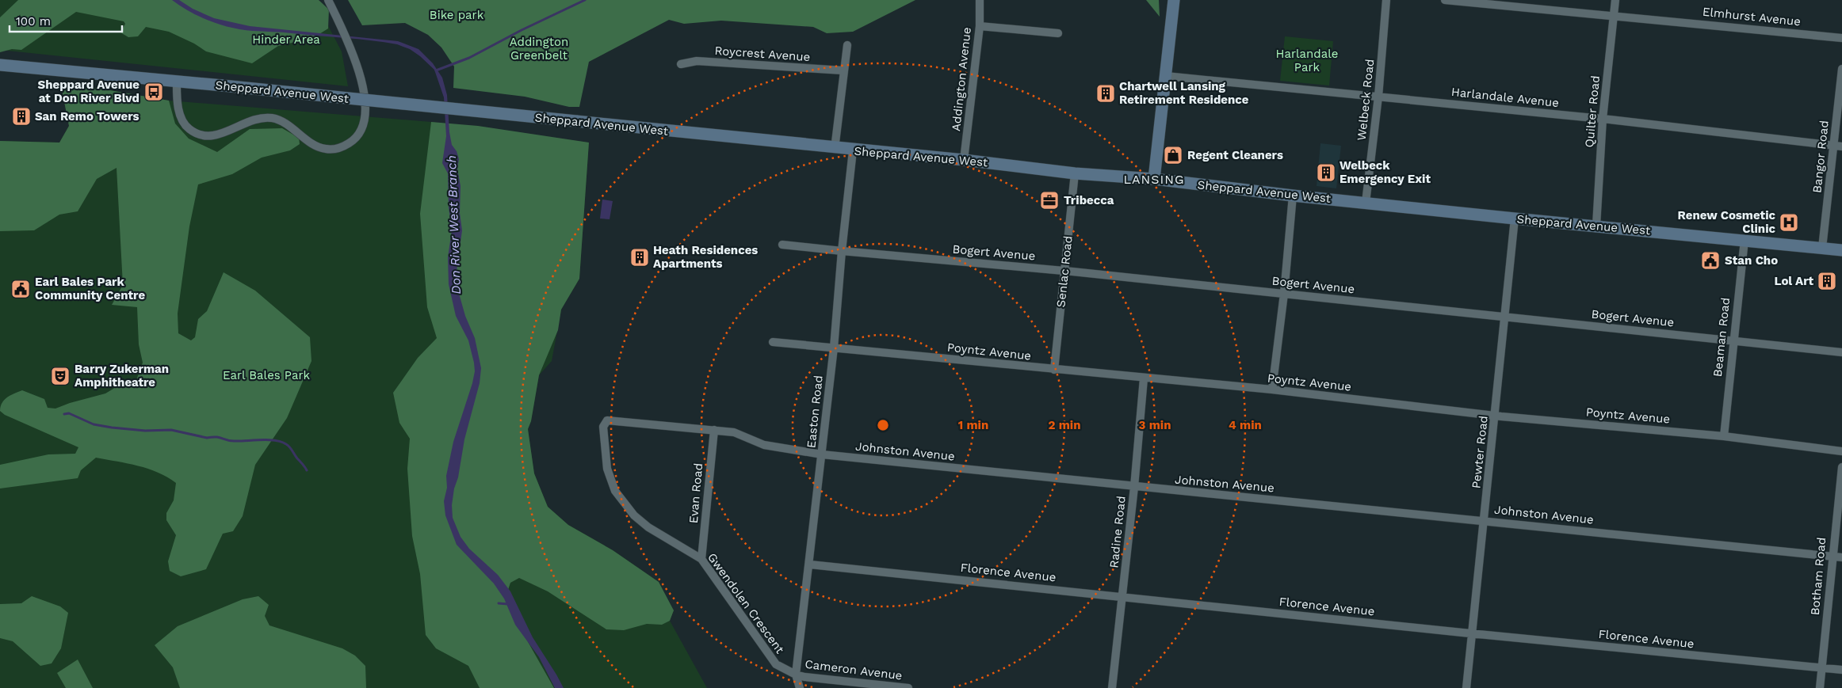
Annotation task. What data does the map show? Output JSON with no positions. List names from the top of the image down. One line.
{"streets":{"main road":["Sheppard Avenue West"],"street":["Elmhurst Avenue","Roycrest Avenue","Addington Avenue","Harlandale Avenue","Welbeck Road","Quilter Road","Bangor Road","Bogert Avenue","Senlac Road","Beaman Road","Poyntz Avenue","Easton Road","Johnston Avenue","Pewter Road","Evan Road","Radine Road","Florence Avenue","Botham Road","Gwendolen Crescent","Cameron Avenue"]},"crossings":[["Elmhurst Avenue","Quilter Road"],["Addington Avenue","Sheppard Avenue West"],["Sheppard Avenue West","Welbeck Road"],["Sheppard Avenue West","Quilter Road"],["Sheppard Avenue West","Bangor Road"],["Sheppard Avenue West","Senlac Road"],["Sheppard Avenue West","Beaman Road"],["Sheppard Avenue West","Easton Road"],["Sheppard Avenue West","Pewter Road"],["Harlandale Avenue","Welbeck Road"],["Harlandale Avenue","Quilter Road"],["Harlandale Avenue","Bangor Road"],["Bogert Avenue","Senlac Road"],["Bogert Avenue","Beaman Road"],["Bogert Avenue","Easton Road"],["Bogert Avenue","Pewter Road"],["Senlac Road","Poyntz Avenue"],["Beaman Road","Poyntz Avenue"],["Poyntz Avenue","Easton Road"],["Poyntz Avenue","Pewter Road"],["Poyntz Avenue","Radine Road"],["Easton Road","Johnston Avenue"],["Easton Road","Florence Avenue"],["Easton Road","Gwendolen Crescent"],["Easton Road","Cameron Avenue"],["Johnston Avenue","Pewter Road"],["Johnston Avenue","Evan Road"],["Johnston Avenue","Radine Road"],["Johnston Avenue","Botham Road"],["Johnston Avenue","Gwendolen Crescent"],["Pewter Road","Florence Avenue"],["Evan Road","Gwendolen Crescent"],["Radine Road","Florence Avenue"],["Florence Avenue","Botham Road"],["Gwendolen Crescent","Cameron Avenue"]],"districts":["LANSING"],"water":["Don River West Branch"],"parks":["Bike park","Hinder Area","Addington Greenbelt","Harlandale Park","Earl Bales Park"],"places":{"bus stop":["Sheppard Avenue at Don River Blvd"],"building":["Chartwell Lansing Retirement Residence","San Remo Towers","Welbeck Emergency Exit","Heath Residences Apartments","Lol Art"],"shop":["Regent Cleaners"],"office":["Tribecca"],"hospital":["Renew Cosmetic Clinic"],"public building":["Stan Cho","Earl Bales Park Community Centre"],"theatre":["Barry Zukerman Amphitheatre"]},"scale_bar":"100 m","rings":["1 min","2 min","3 min","4 min"]}
